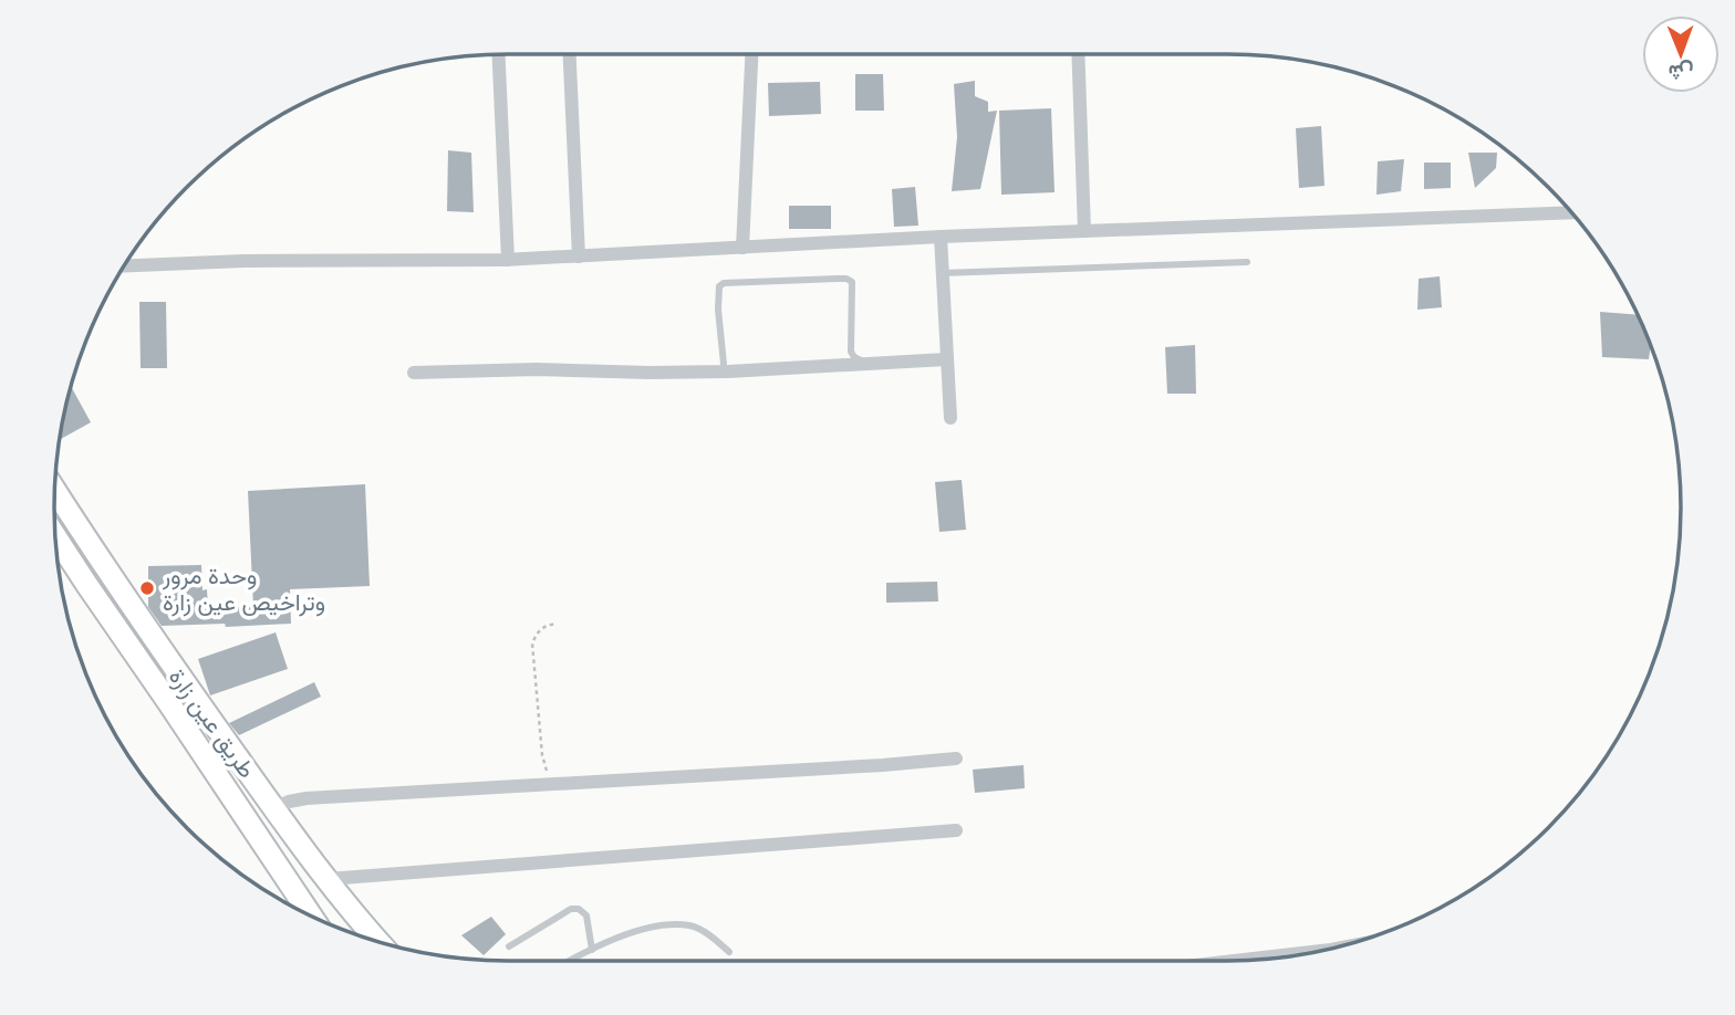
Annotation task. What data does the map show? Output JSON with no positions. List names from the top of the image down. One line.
{"streets":{"main road":["طريق عين زارة"]},"places":["وحدة مرور وتراخيص عين زارة"],"north":"bottom"}
